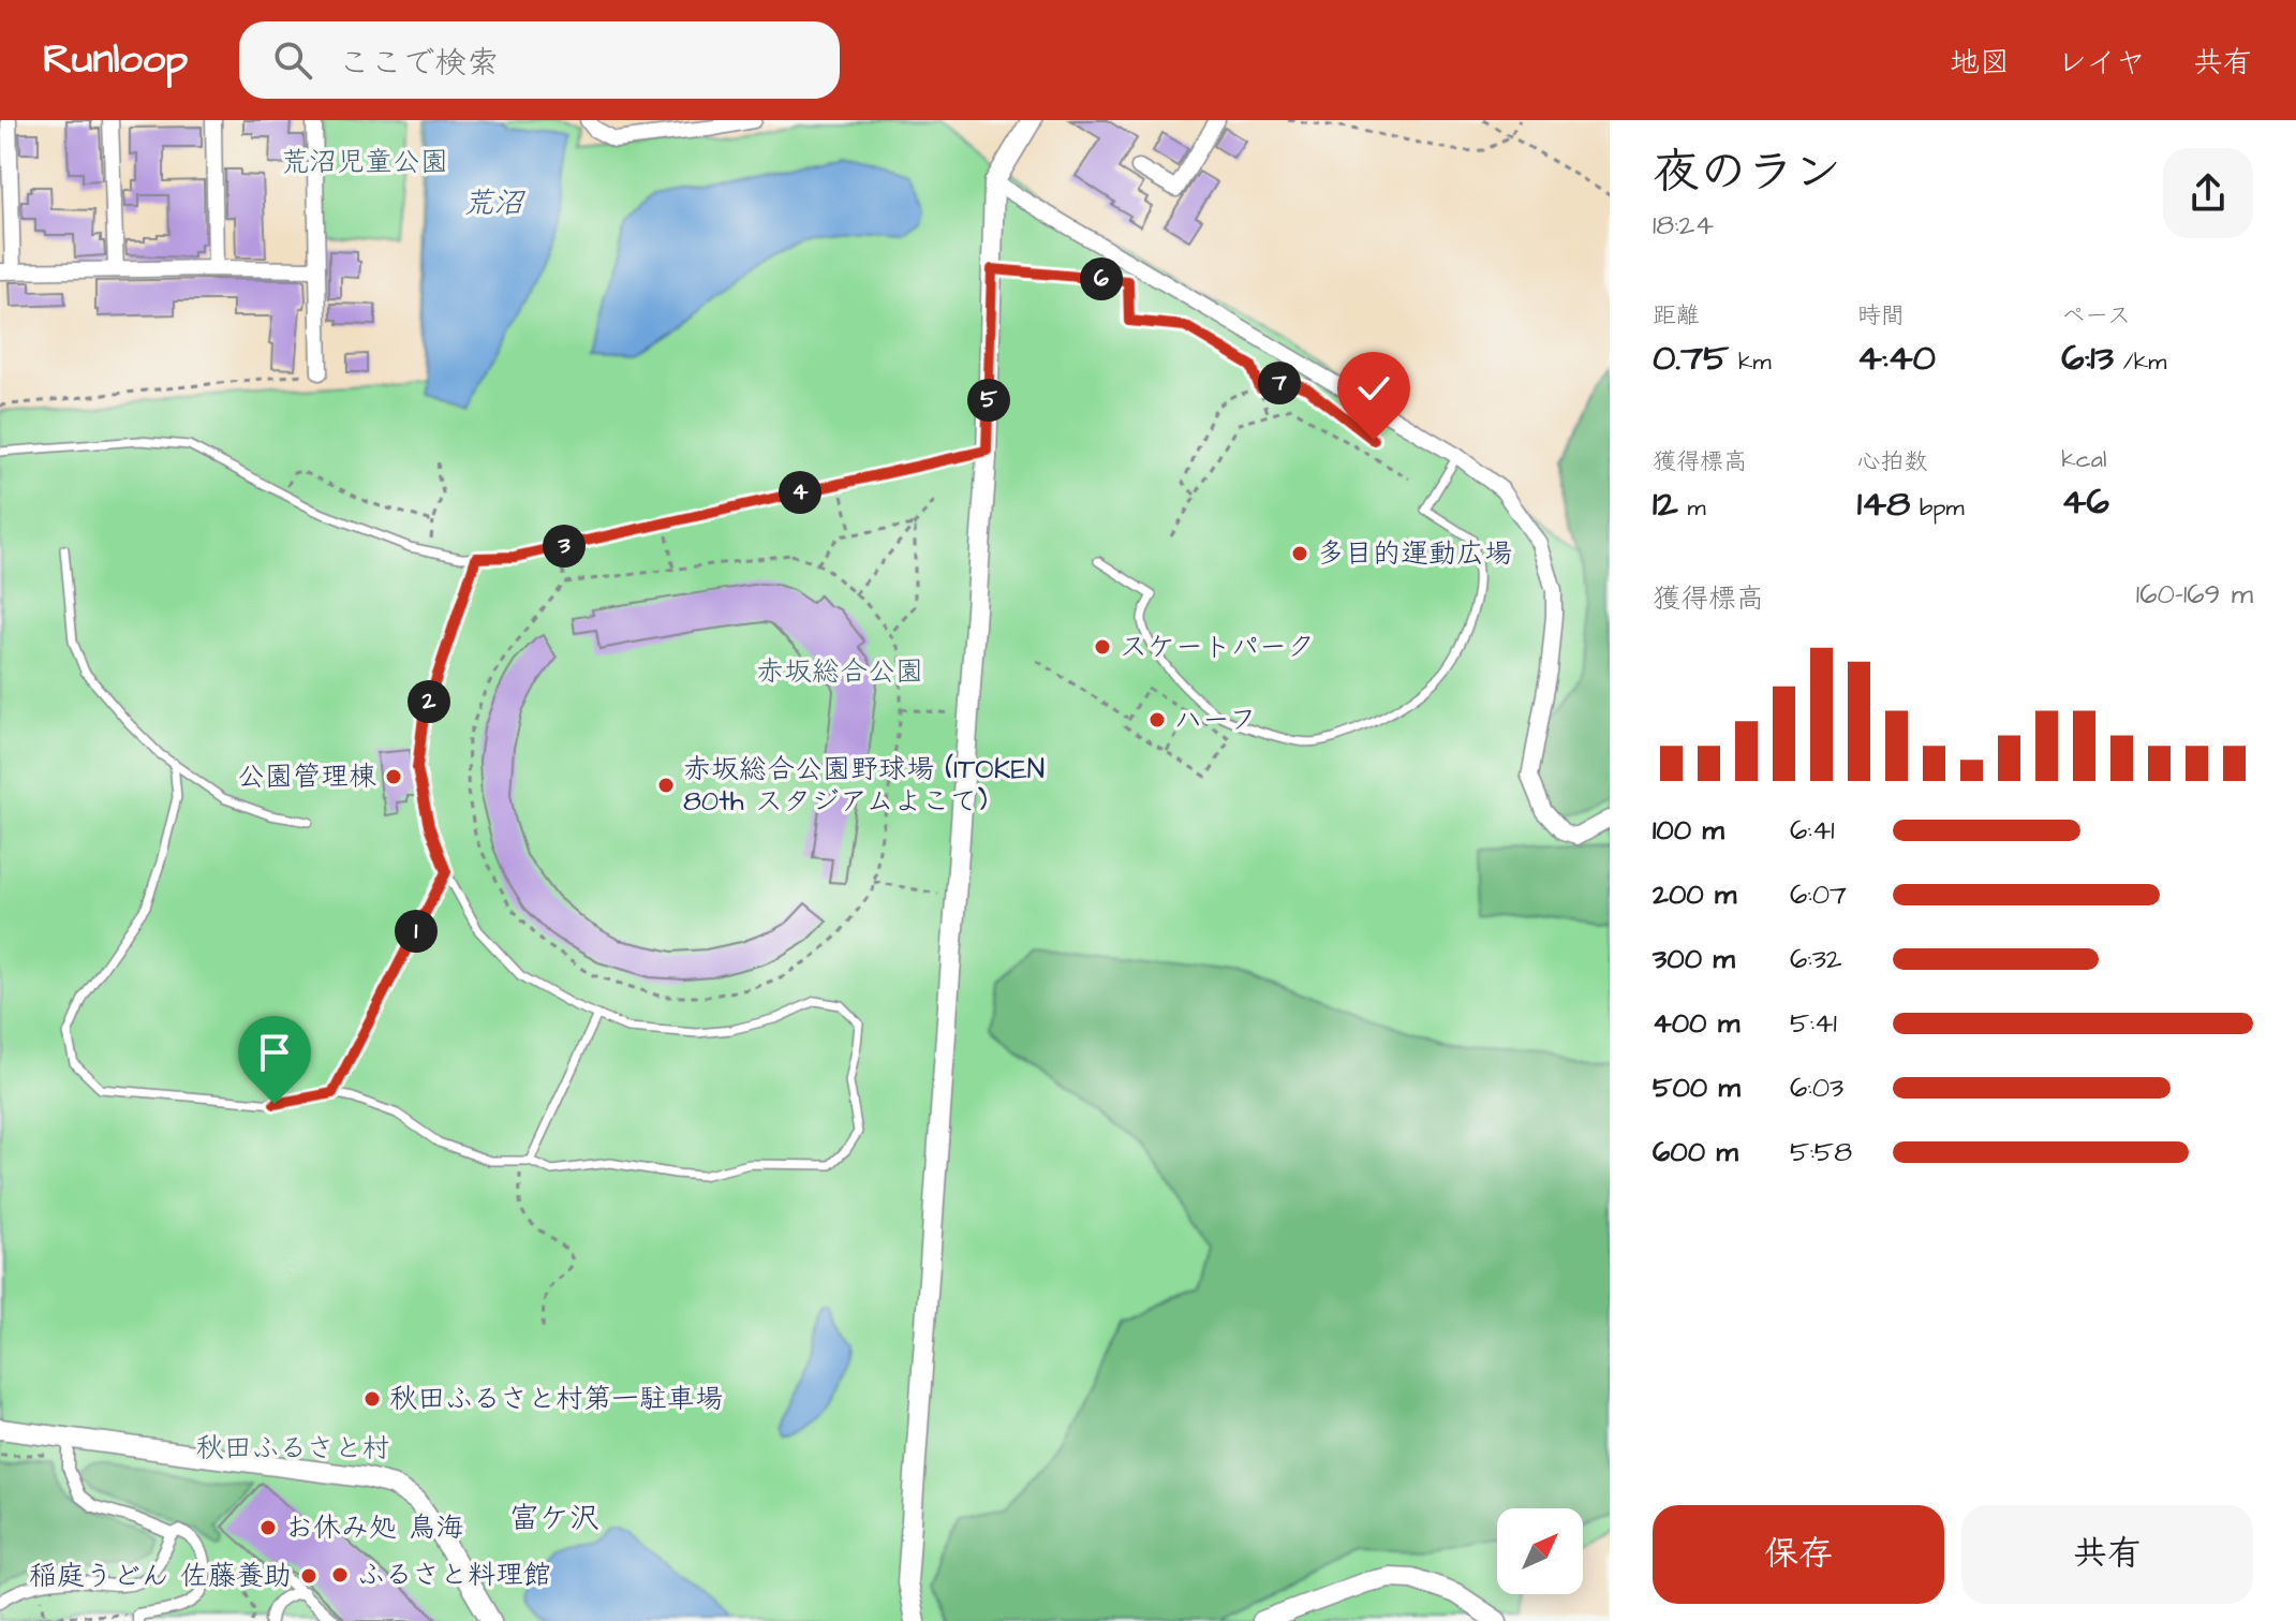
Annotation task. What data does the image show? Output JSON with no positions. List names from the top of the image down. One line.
{"districts":["富ケ沢"],"water":["荒沼"],"parks":["荒沼児童公園","赤坂総合公園","秋田ふるさと村"],"places":["多目的運動広場","スケートパーク","ハーフ","公園管理棟","赤坂総合公園野球場 (ITOKEN 80th スタジアムよこて)","秋田ふるさと村第一駐車場","お休み処 鳥海","ふるさと料理館","稲庭うどん 佐藤養助"],"north":"top right","page":{"header":"Runloop","search":"ここで検索","nav":["地図","レイヤ","共有"],"heading":["夜のラン","18:24"],"pins":["6","7","5","4","3","2","1"],"stats":[["距離","0.75 km"],["時間","4:40"],["ペース","6:13 /km"],["獲得標高","12 m"],["心拍数","148 bpm"],["kcal","46"]],"chart":["獲得標高","160–169 m"],"list":[{"name":"100 m","note":"6:41"},{"name":"200 m","note":"6:07"},{"name":"300 m","note":"6:32"},{"name":"400 m","note":"5:41"},{"name":"500 m","note":"6:03"},{"name":"600 m","note":"5:58"}],"buttons":["保存","共有"]}}
